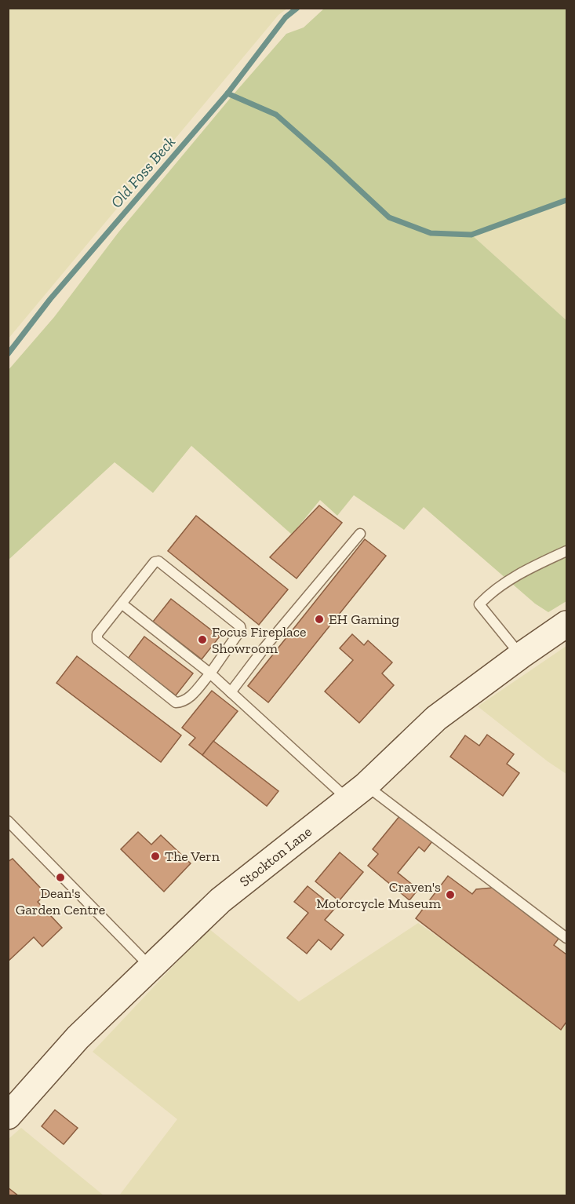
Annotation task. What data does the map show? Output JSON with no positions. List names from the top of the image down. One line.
{"streets":{"street":["Stockton Lane"]},"water":["Old Foss Beck"],"places":["EH Gaming","Focus Fireplace Showroom","The Vern","Dean's Garden Centre","Craven's Motorcycle Museum"]}
